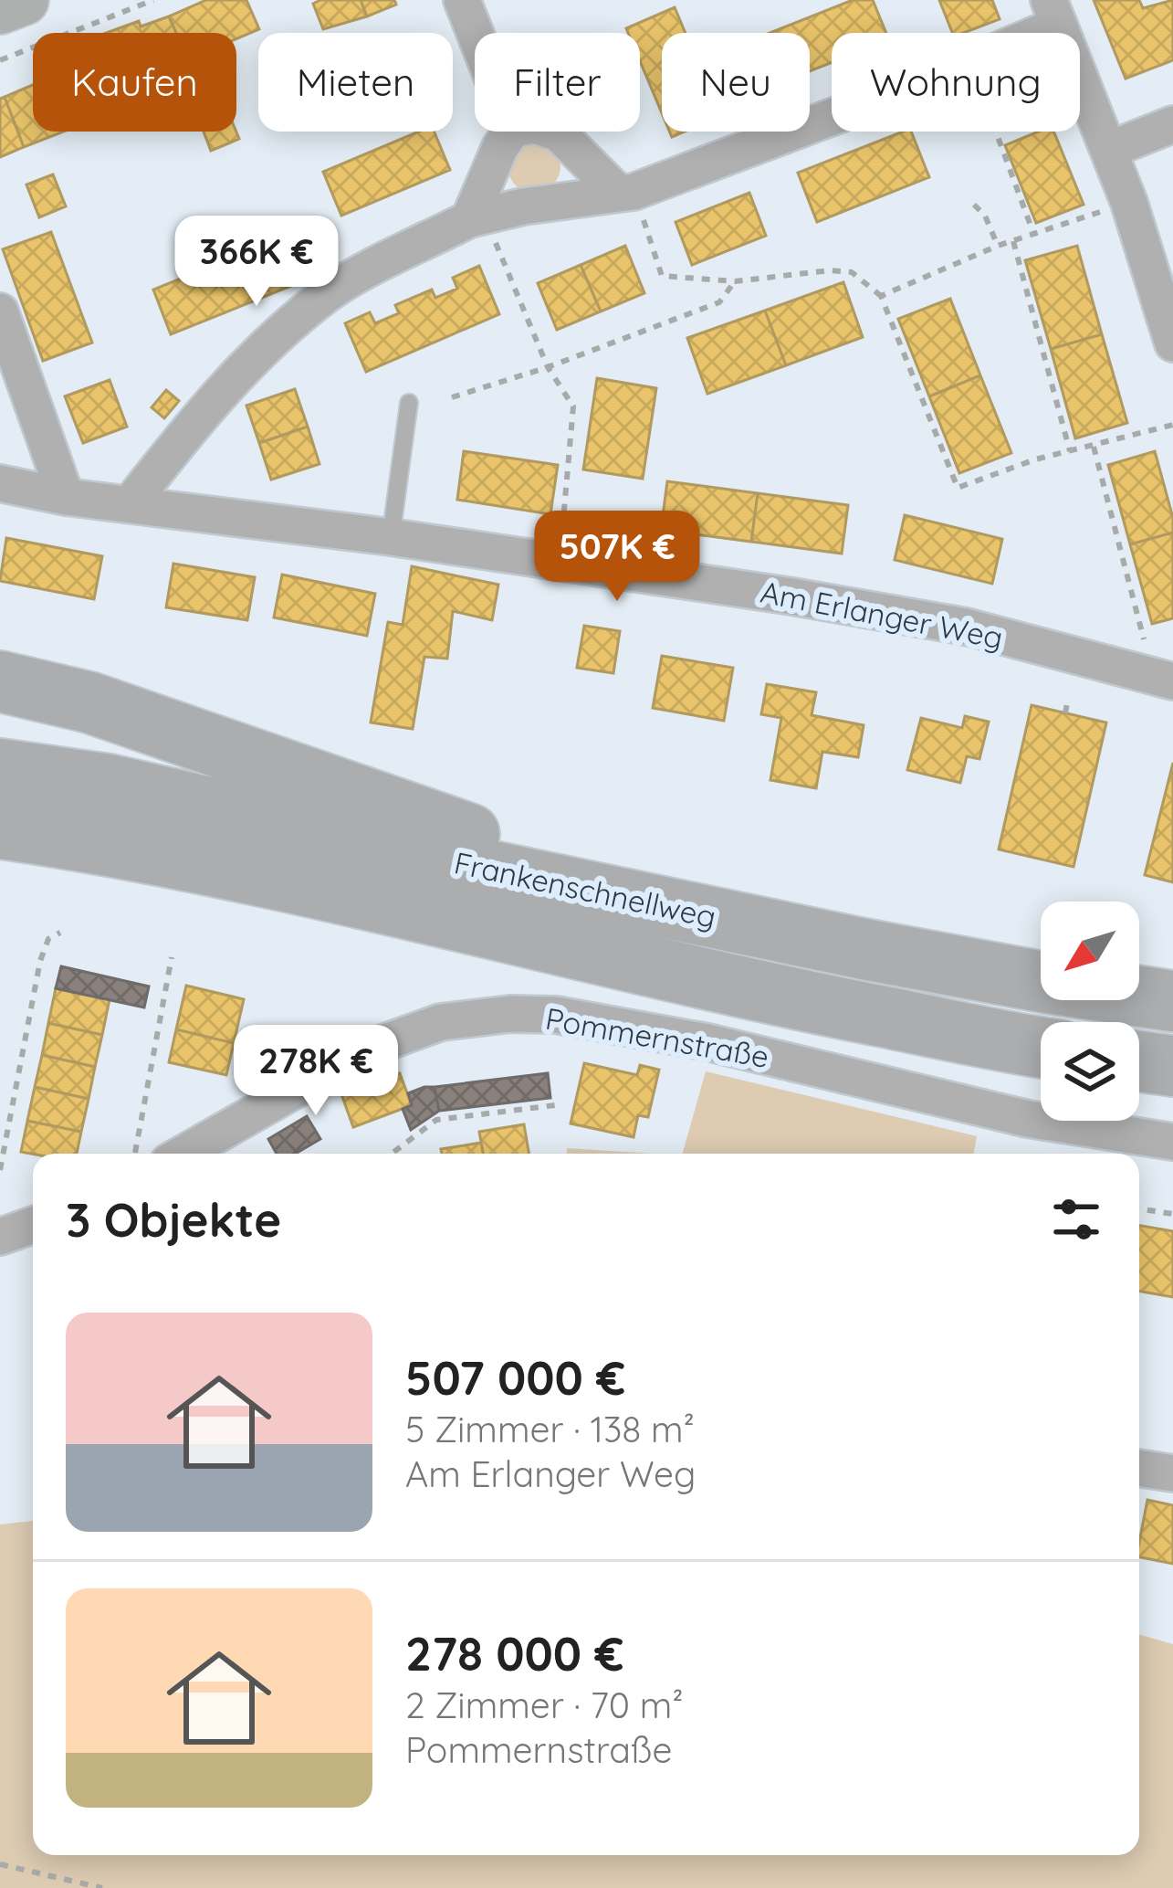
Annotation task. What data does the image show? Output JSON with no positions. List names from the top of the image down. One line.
{"streets":{"highway":["Frankenschnellweg"],"street":["Am Erlanger Weg","Pommernstraße"]},"north":"bottom left","page":{"chip":["Kaufen","Mieten","Filter","Neu","Wohnung"],"price":["366K €","507K €","278K €"],"heading":"3 Objekte","list":[{"name":"507 000 €","note":"5 Zimmer · 138 m² · Am Erlanger Weg"},{"name":"278 000 €","note":"2 Zimmer · 70 m² · Pommernstraße"}]}}
